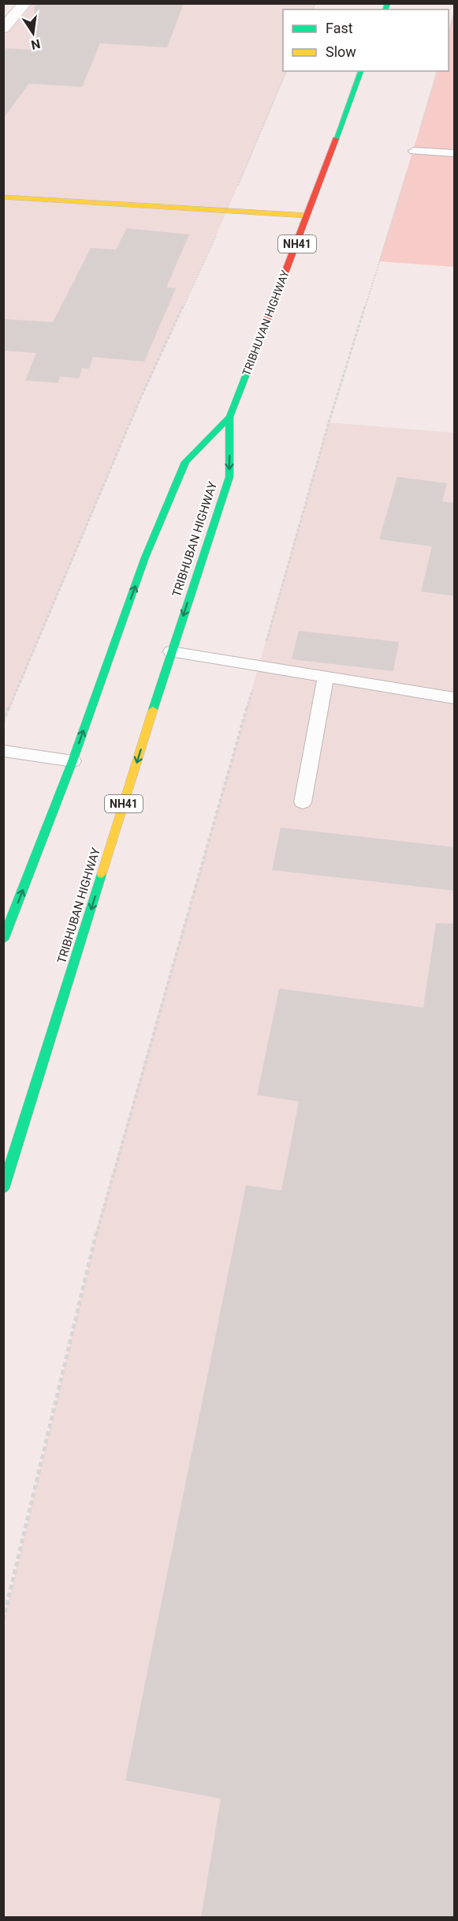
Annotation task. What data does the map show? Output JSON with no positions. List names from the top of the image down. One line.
{"streets":{"main road":["NH41","TRIBHUVAN HIGHWAY","TRIBHUBAN HIGHWAY"]},"crossings":[["NH41","TRIBHUVAN HIGHWAY"],["NH41","TRIBHUBAN HIGHWAY"],["TRIBHUVAN HIGHWAY","TRIBHUBAN HIGHWAY"]],"legend":["Fast","Slow"],"north":"bottom"}
